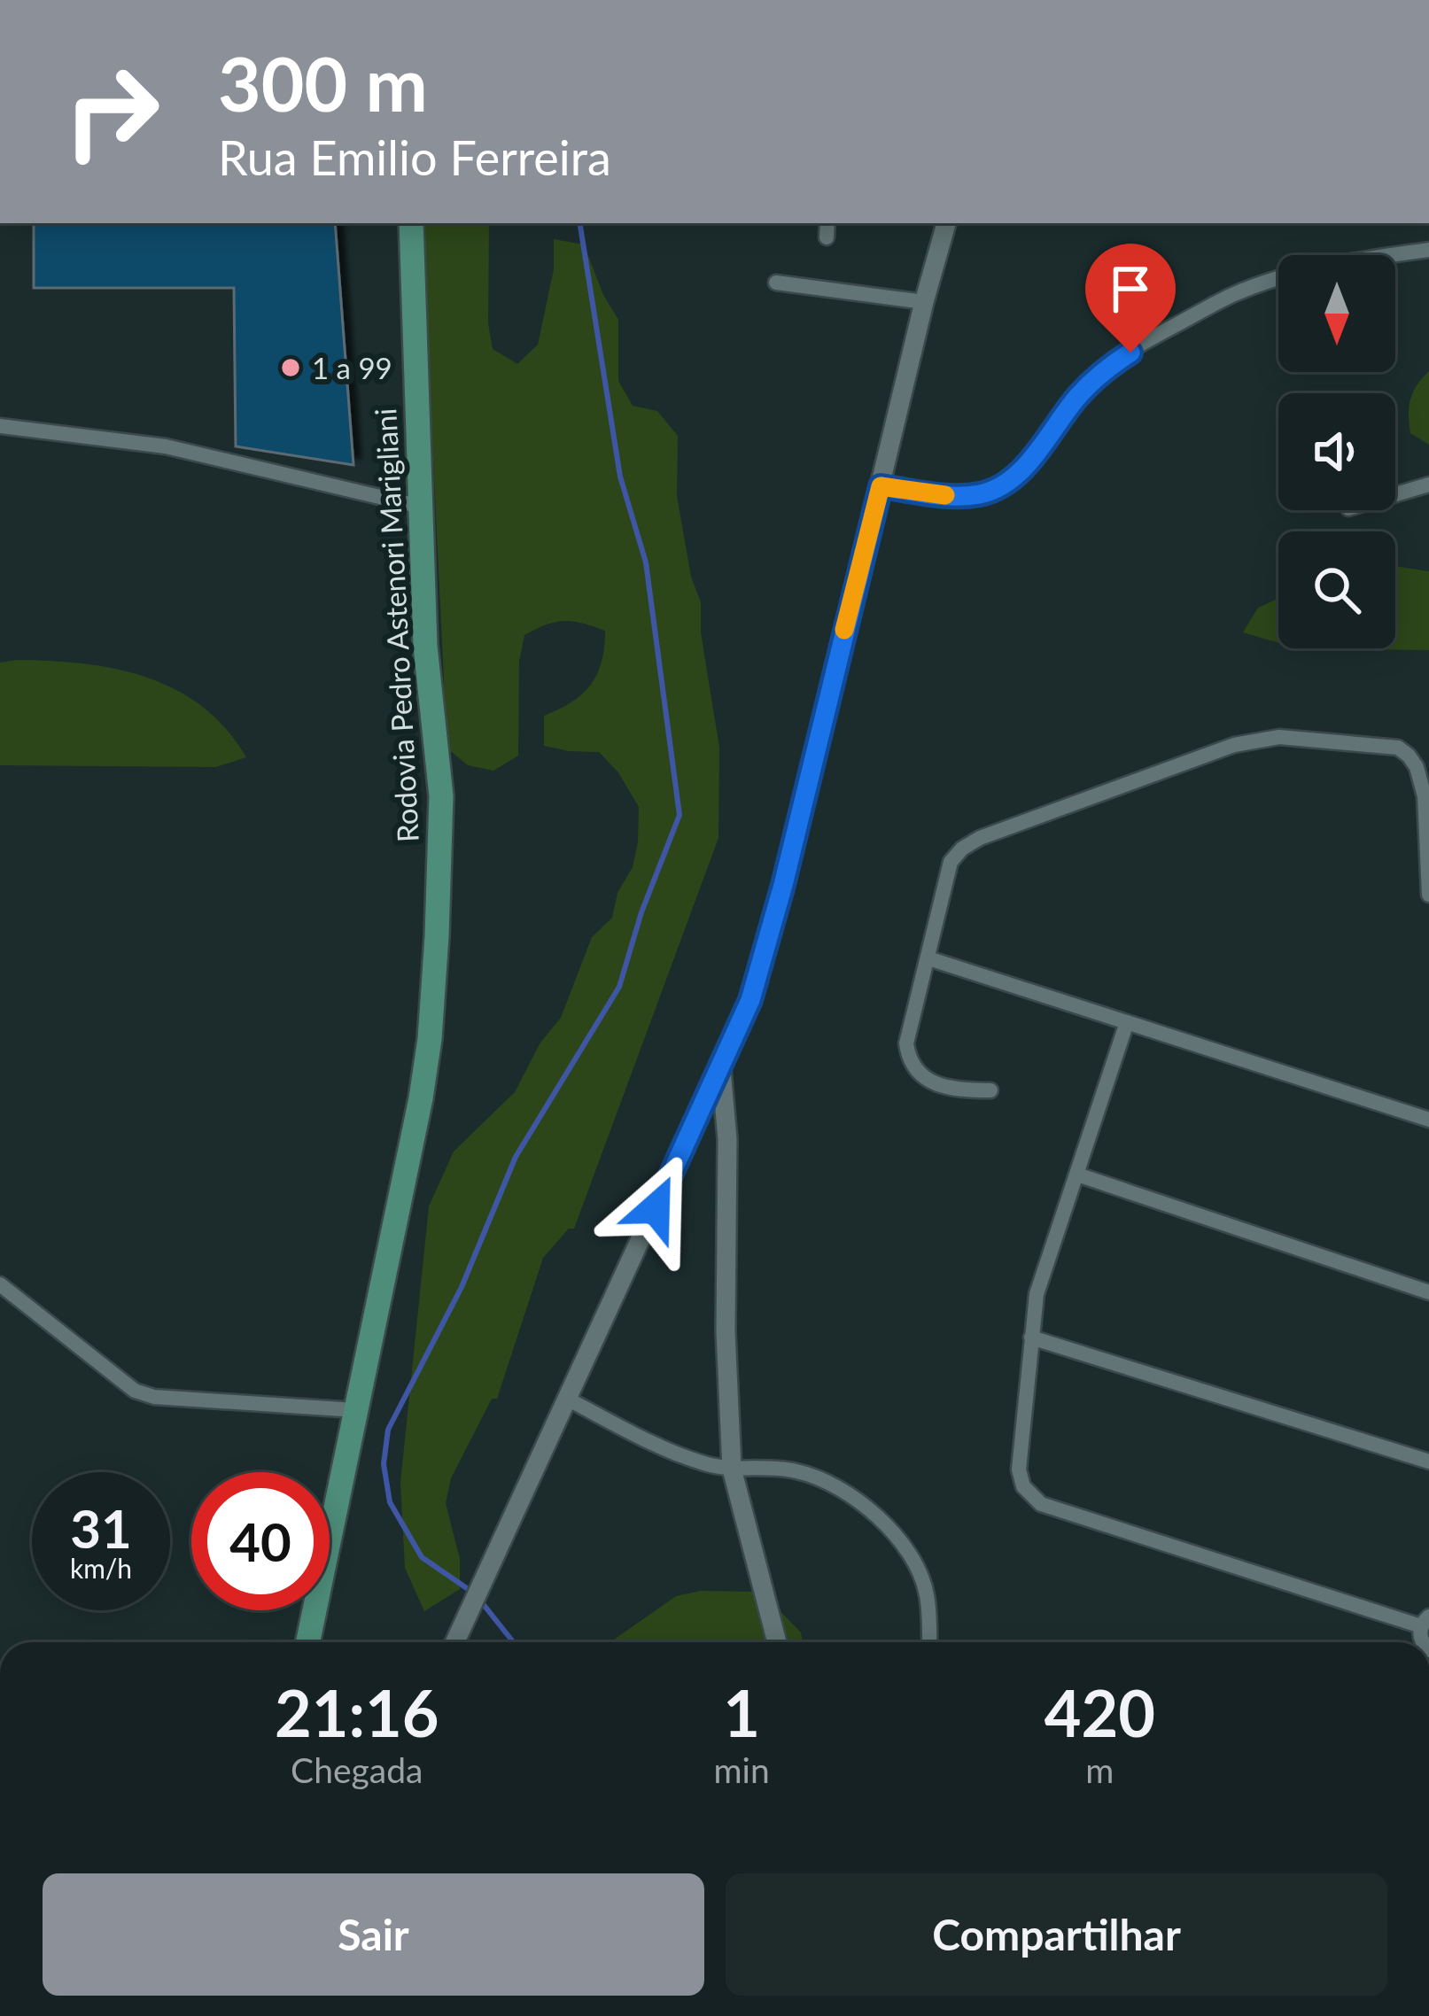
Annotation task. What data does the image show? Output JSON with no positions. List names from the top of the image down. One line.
{"streets":{"main road":["Rodovia Pedro Astenori Marigliani"]},"places":["1 a 99"],"north":"bottom","page":{"turn":["300 m","Rua Emilio Ferreira"],"speed":"31 km/h","limit":"40","eta":["21:16","Chegada","1","min","420","m"],"buttons":["Sair","Compartilhar"]}}
